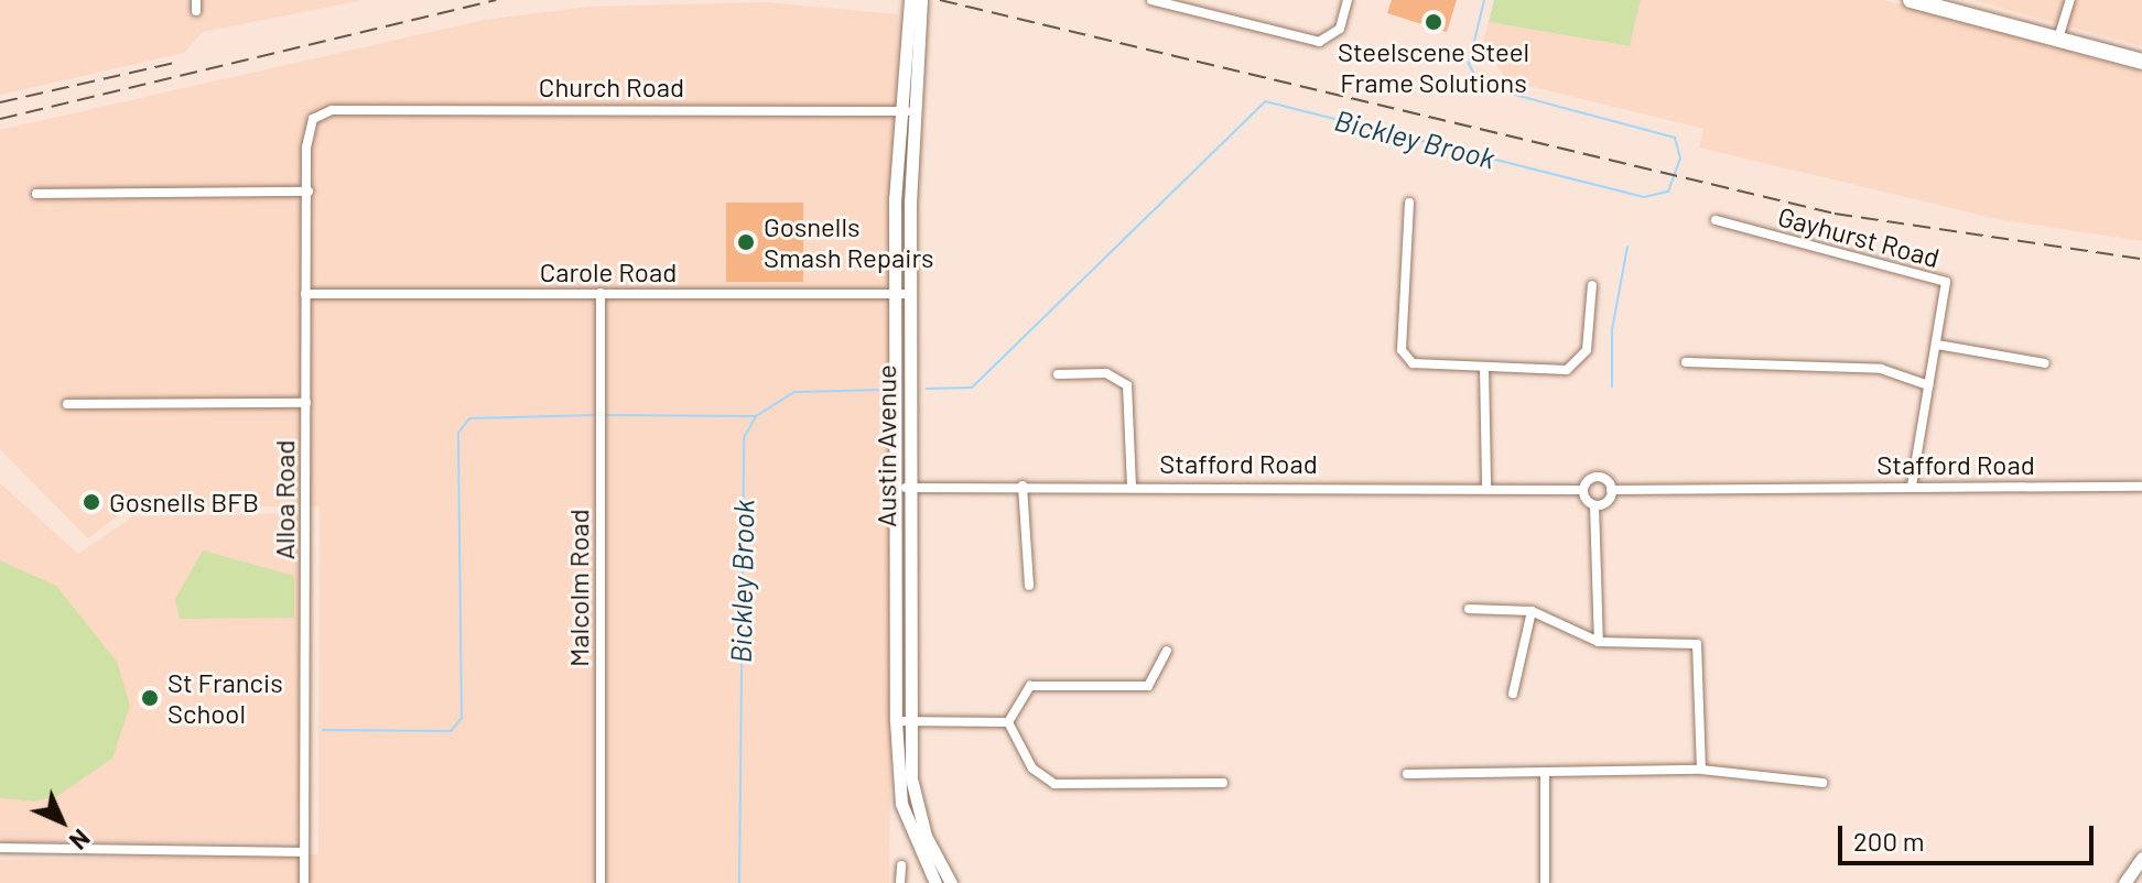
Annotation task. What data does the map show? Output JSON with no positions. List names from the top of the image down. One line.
{"streets":{"main road":["Austin Avenue"],"street":["Church Road","Gayhurst Road","Carole Road","Stafford Road","Alloa Road","Malcolm Road"]},"crossings":[["Church Road","Austin Avenue"],["Church Road","Alloa Road"],["Gayhurst Road","Stafford Road"],["Carole Road","Austin Avenue"],["Carole Road","Alloa Road"],["Carole Road","Malcolm Road"],["Austin Avenue","Stafford Road"]],"water":["Bickley Brook"],"places":["Steelscene Steel Frame Solutions","Gosnells Smash Repairs","Gosnells BFB","St Francis School"],"scale_bar":"200 m","north":"bottom right"}
